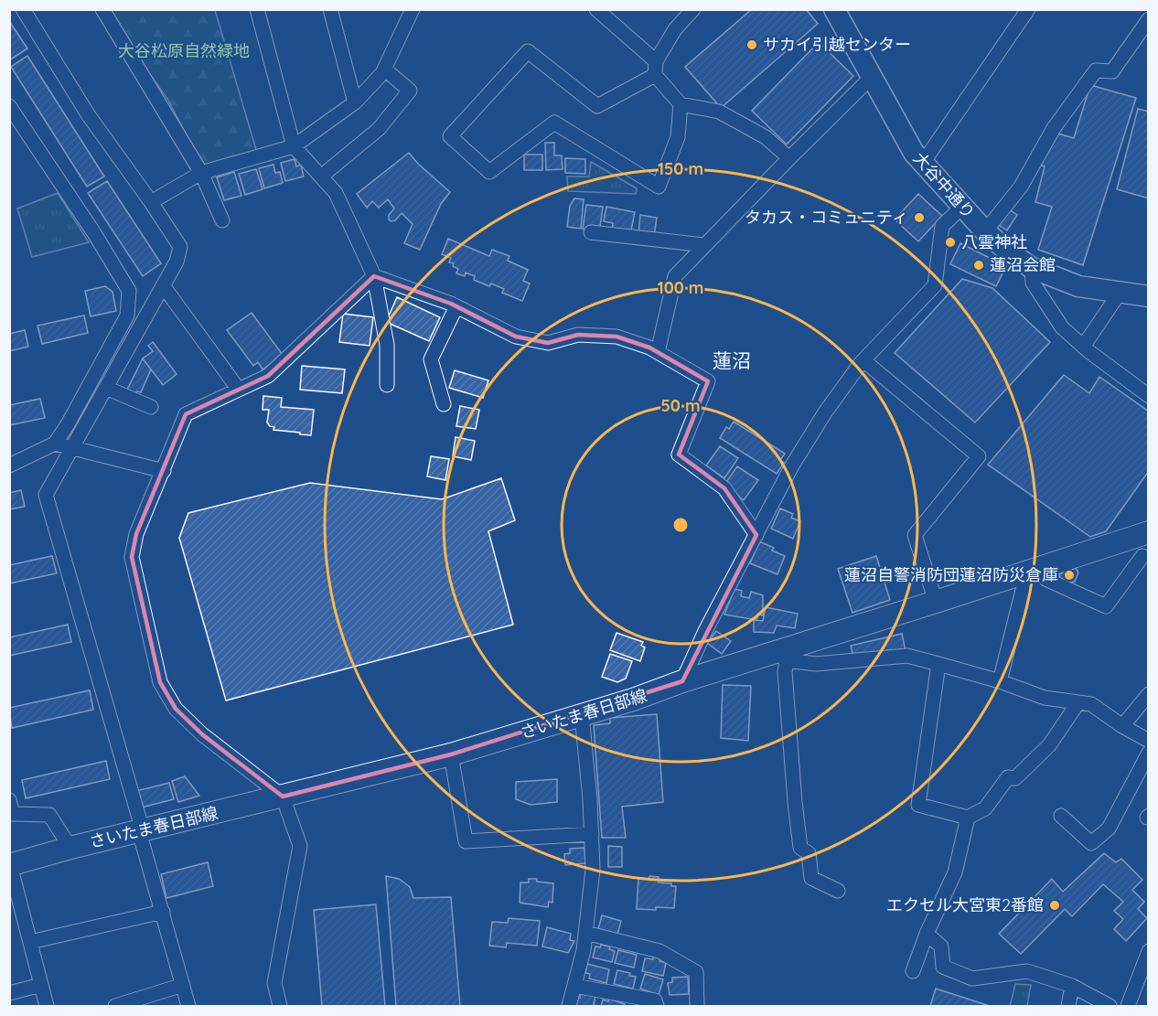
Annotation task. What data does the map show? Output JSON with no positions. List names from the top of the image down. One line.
{"streets":{"main road":["さいたま春日部線"],"street":["大谷中通り"]},"districts":["蓮沼"],"parks":["大谷松原自然緑地"],"places":["サカイ引越センター","タカス・コミュニティ","八雲神社","蓮沼会館","蓮沼自警消防団蓮沼防災倉庫","エクセル大宮東2番館"],"rings":["150 m","100 m","50 m"]}
